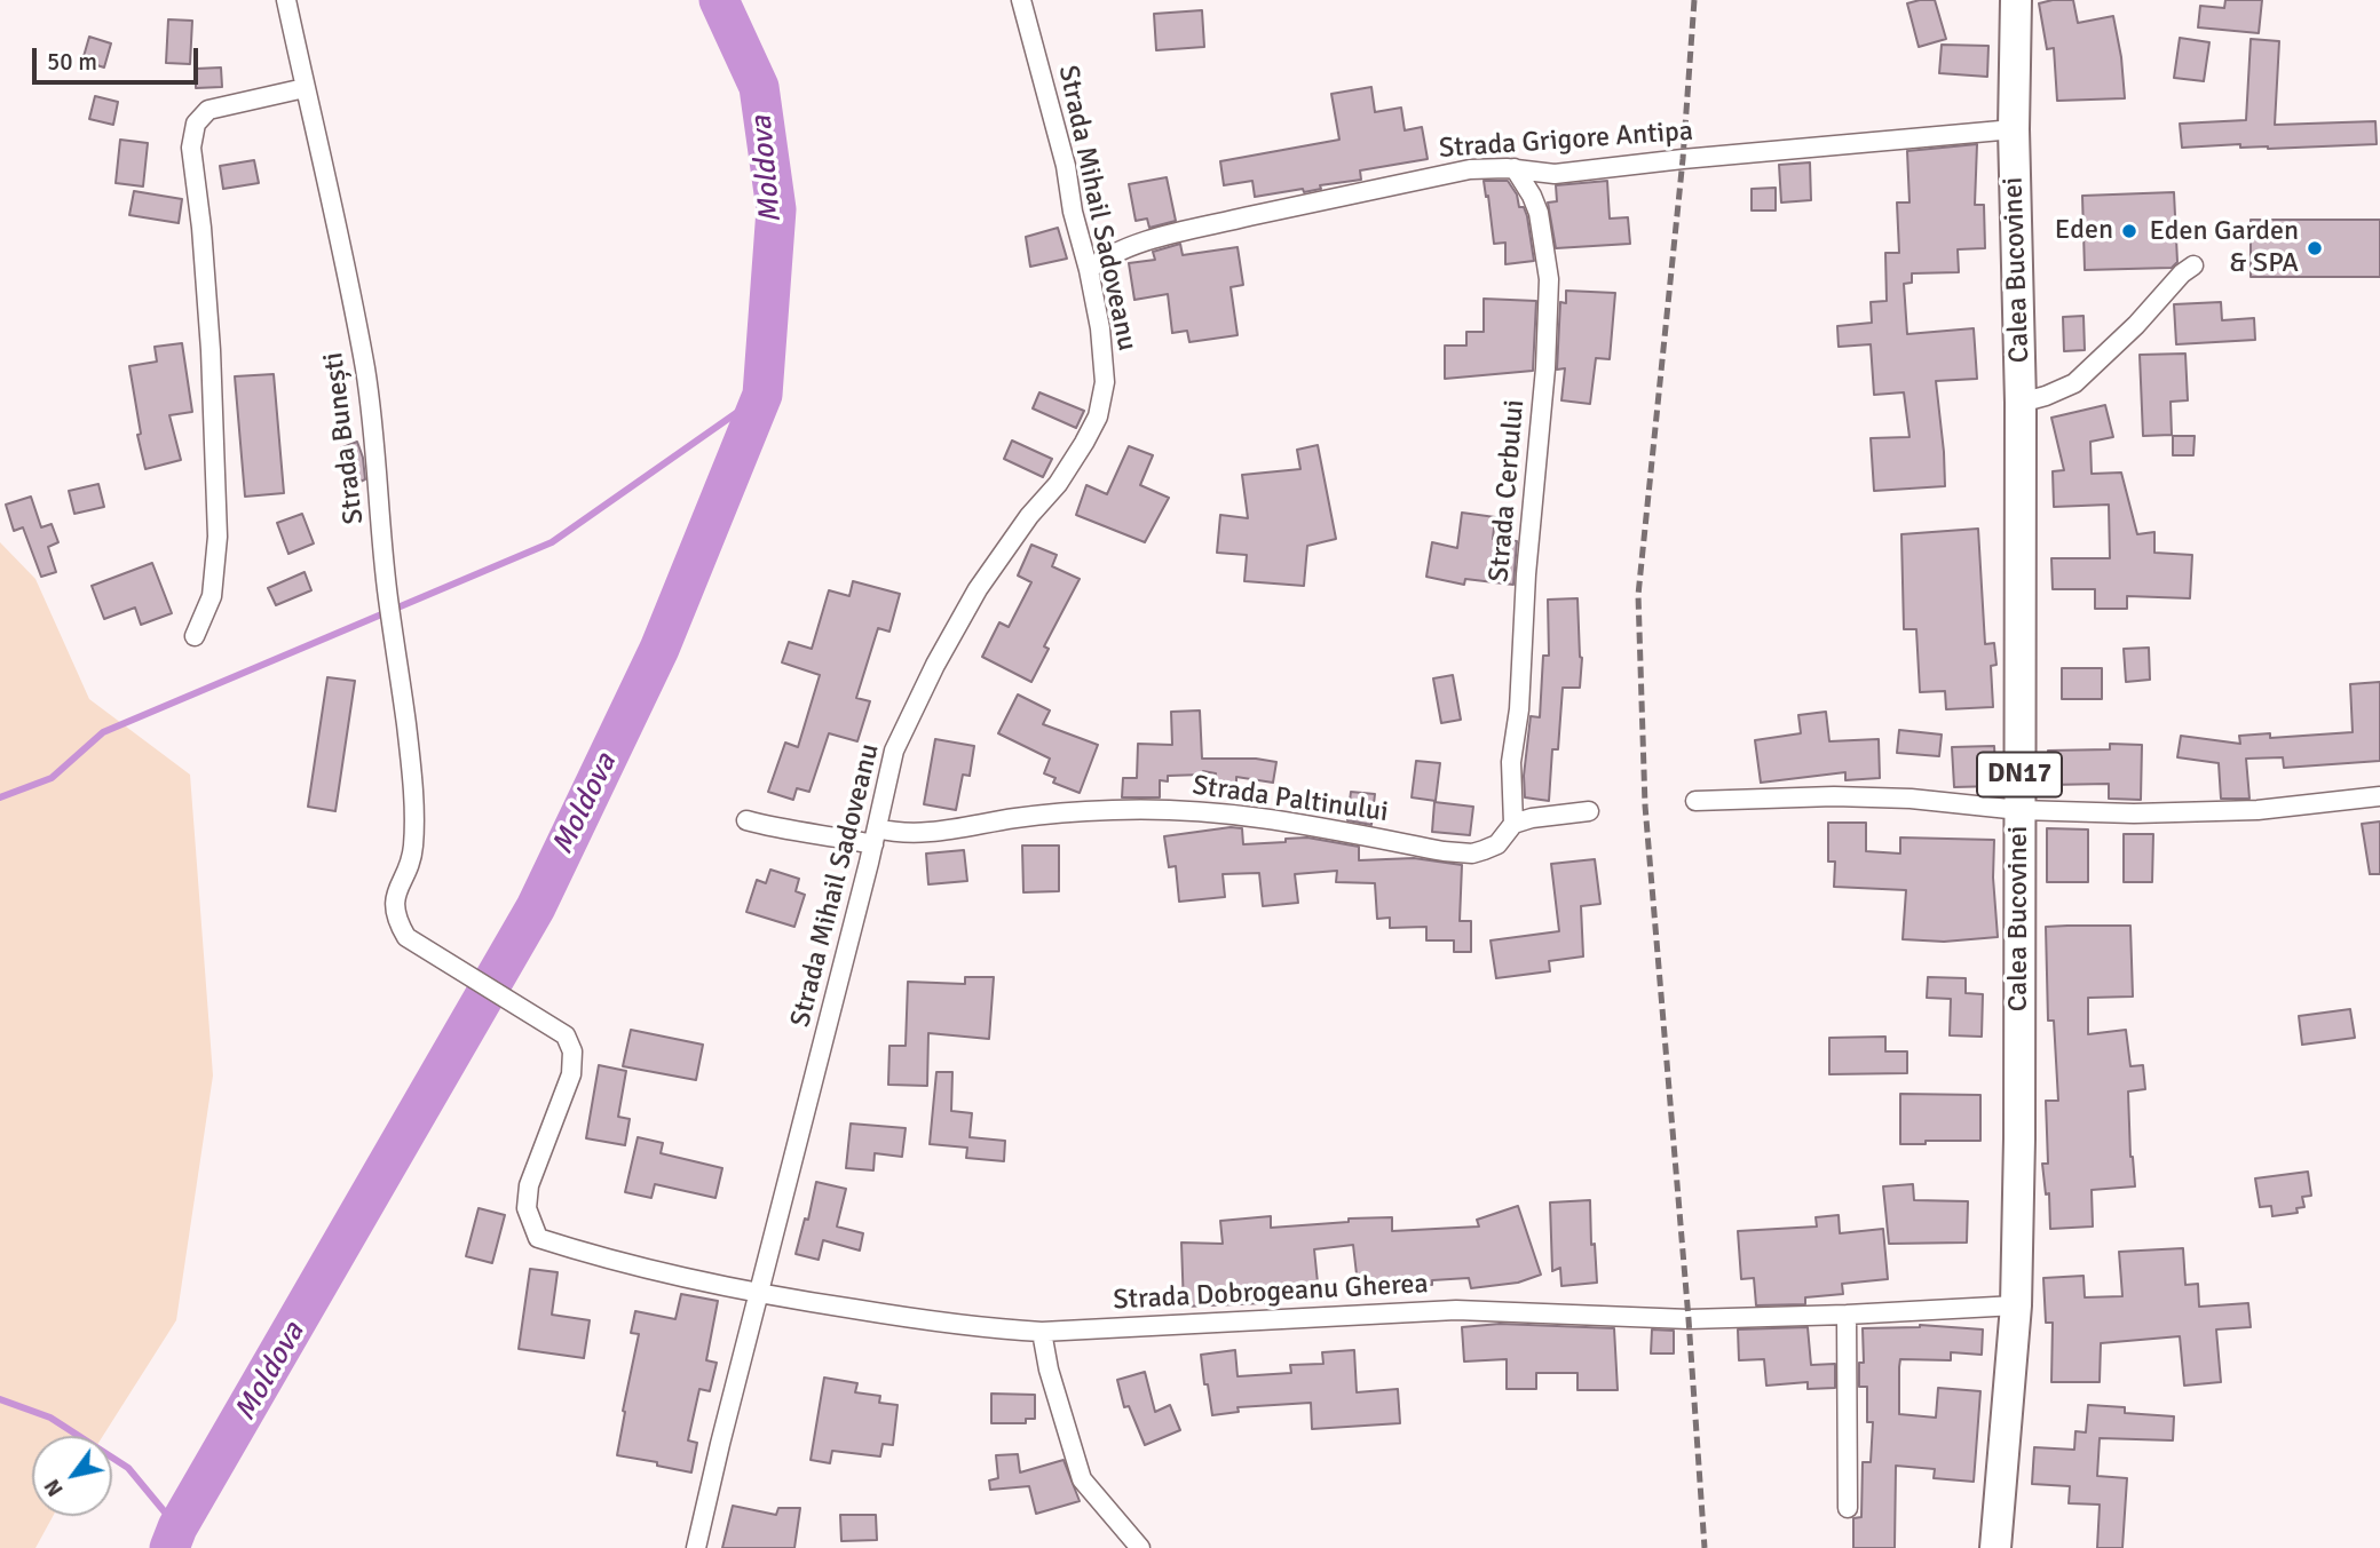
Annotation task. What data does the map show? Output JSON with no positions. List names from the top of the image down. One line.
{"streets":{"highway":["Calea Bucovinei","DN17"],"street":["Strada Grigore Antipa","Strada Mihail Sadoveanu","Strada Bunești","Strada Cerbului","Strada Paltinului","Strada Dobrogeanu Gherea"]},"crossings":[["Strada Grigore Antipa","Strada Mihail Sadoveanu"],["Strada Grigore Antipa","Calea Bucovinei"],["Strada Grigore Antipa","Strada Cerbului"],["Strada Mihail Sadoveanu","Strada Paltinului"],["Strada Mihail Sadoveanu","Strada Dobrogeanu Gherea"],["Calea Bucovinei","Strada Dobrogeanu Gherea"],["Strada Bunești","Strada Dobrogeanu Gherea"],["Strada Cerbului","Strada Paltinului"]],"water":["Moldova"],"places":["Eden","Eden Garden & SPA"],"scale_bar":"50 m","north":"bottom left"}
